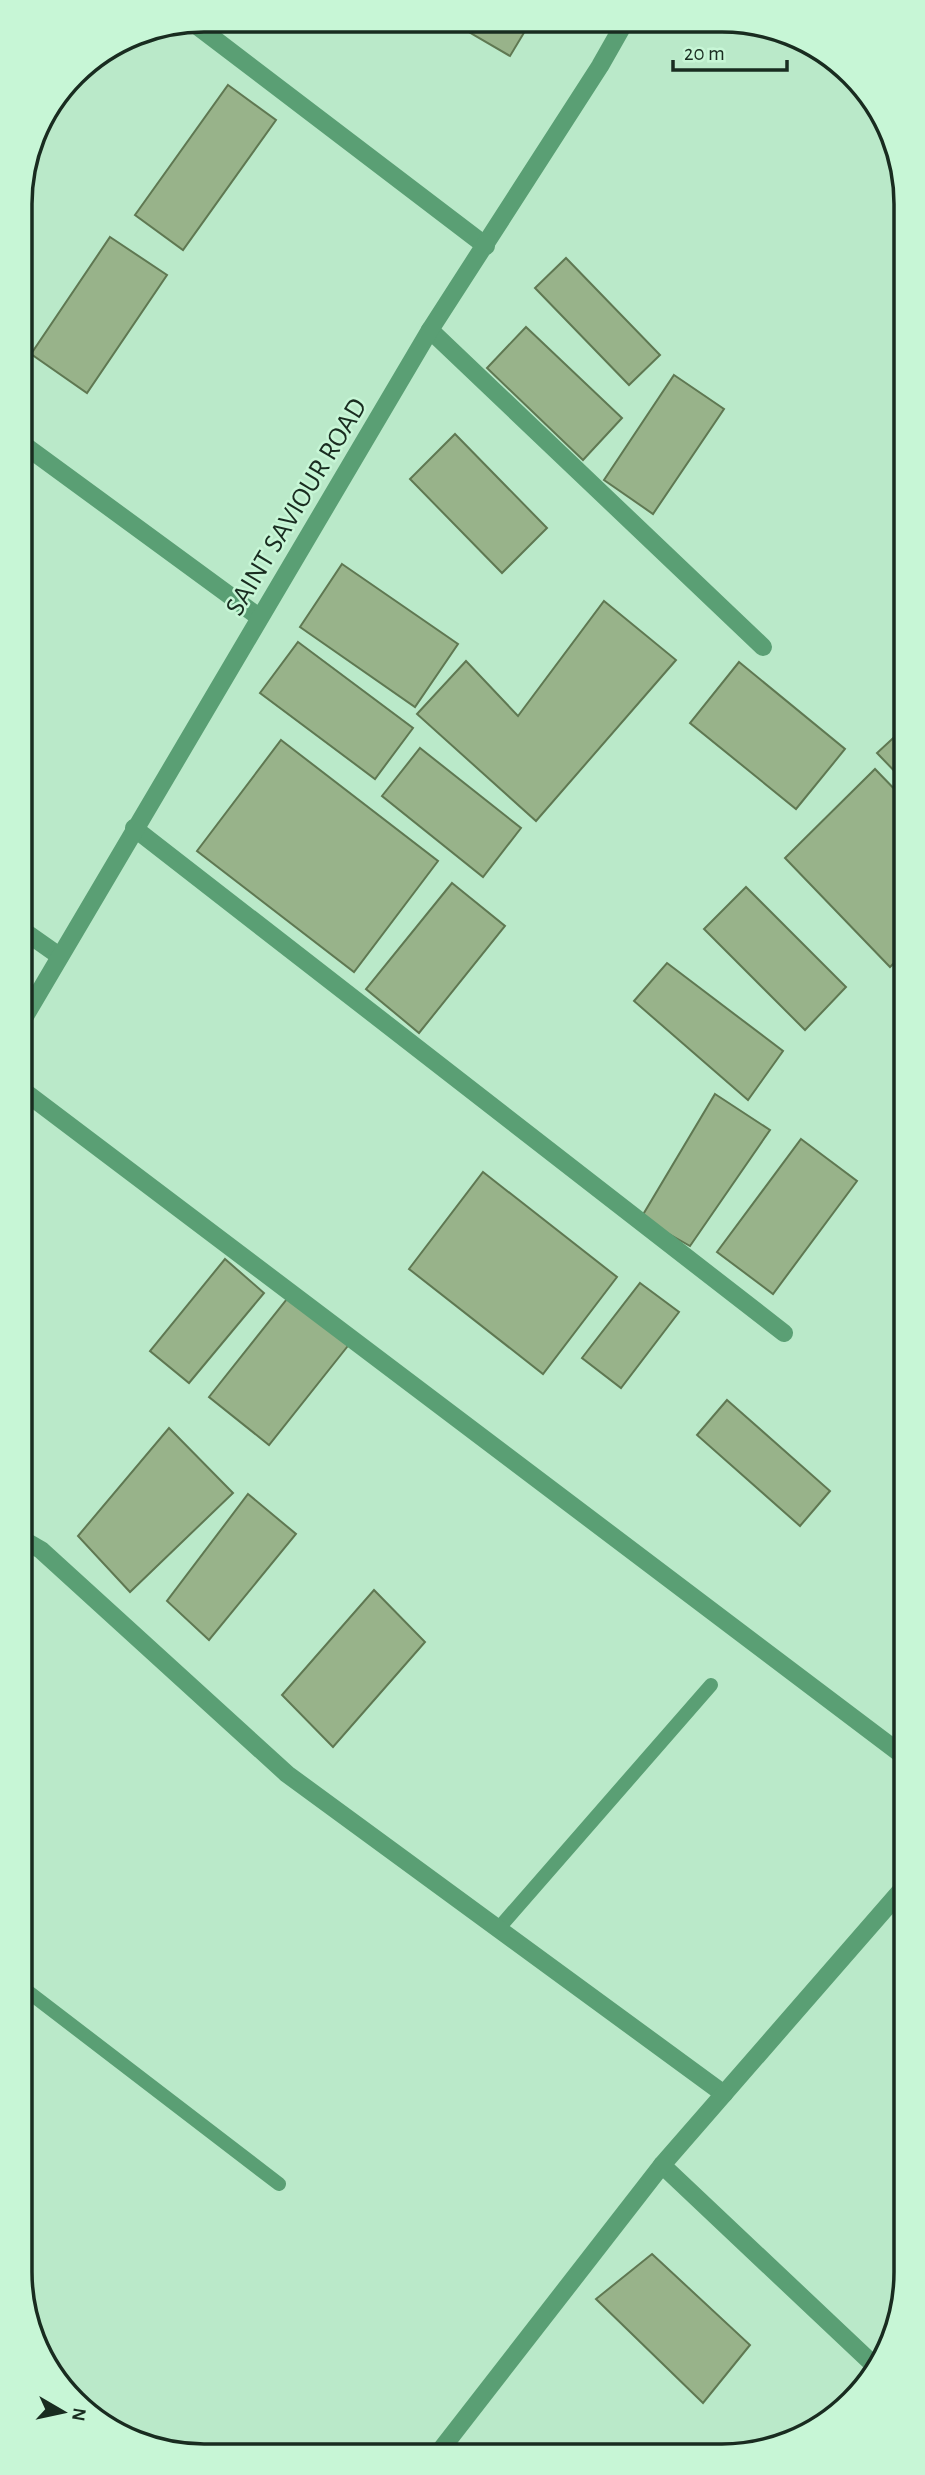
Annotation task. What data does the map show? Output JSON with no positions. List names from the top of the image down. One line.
{"streets":{"street":["SAINT SAVIOUR ROAD"]},"scale_bar":"20 m","north":"right"}
